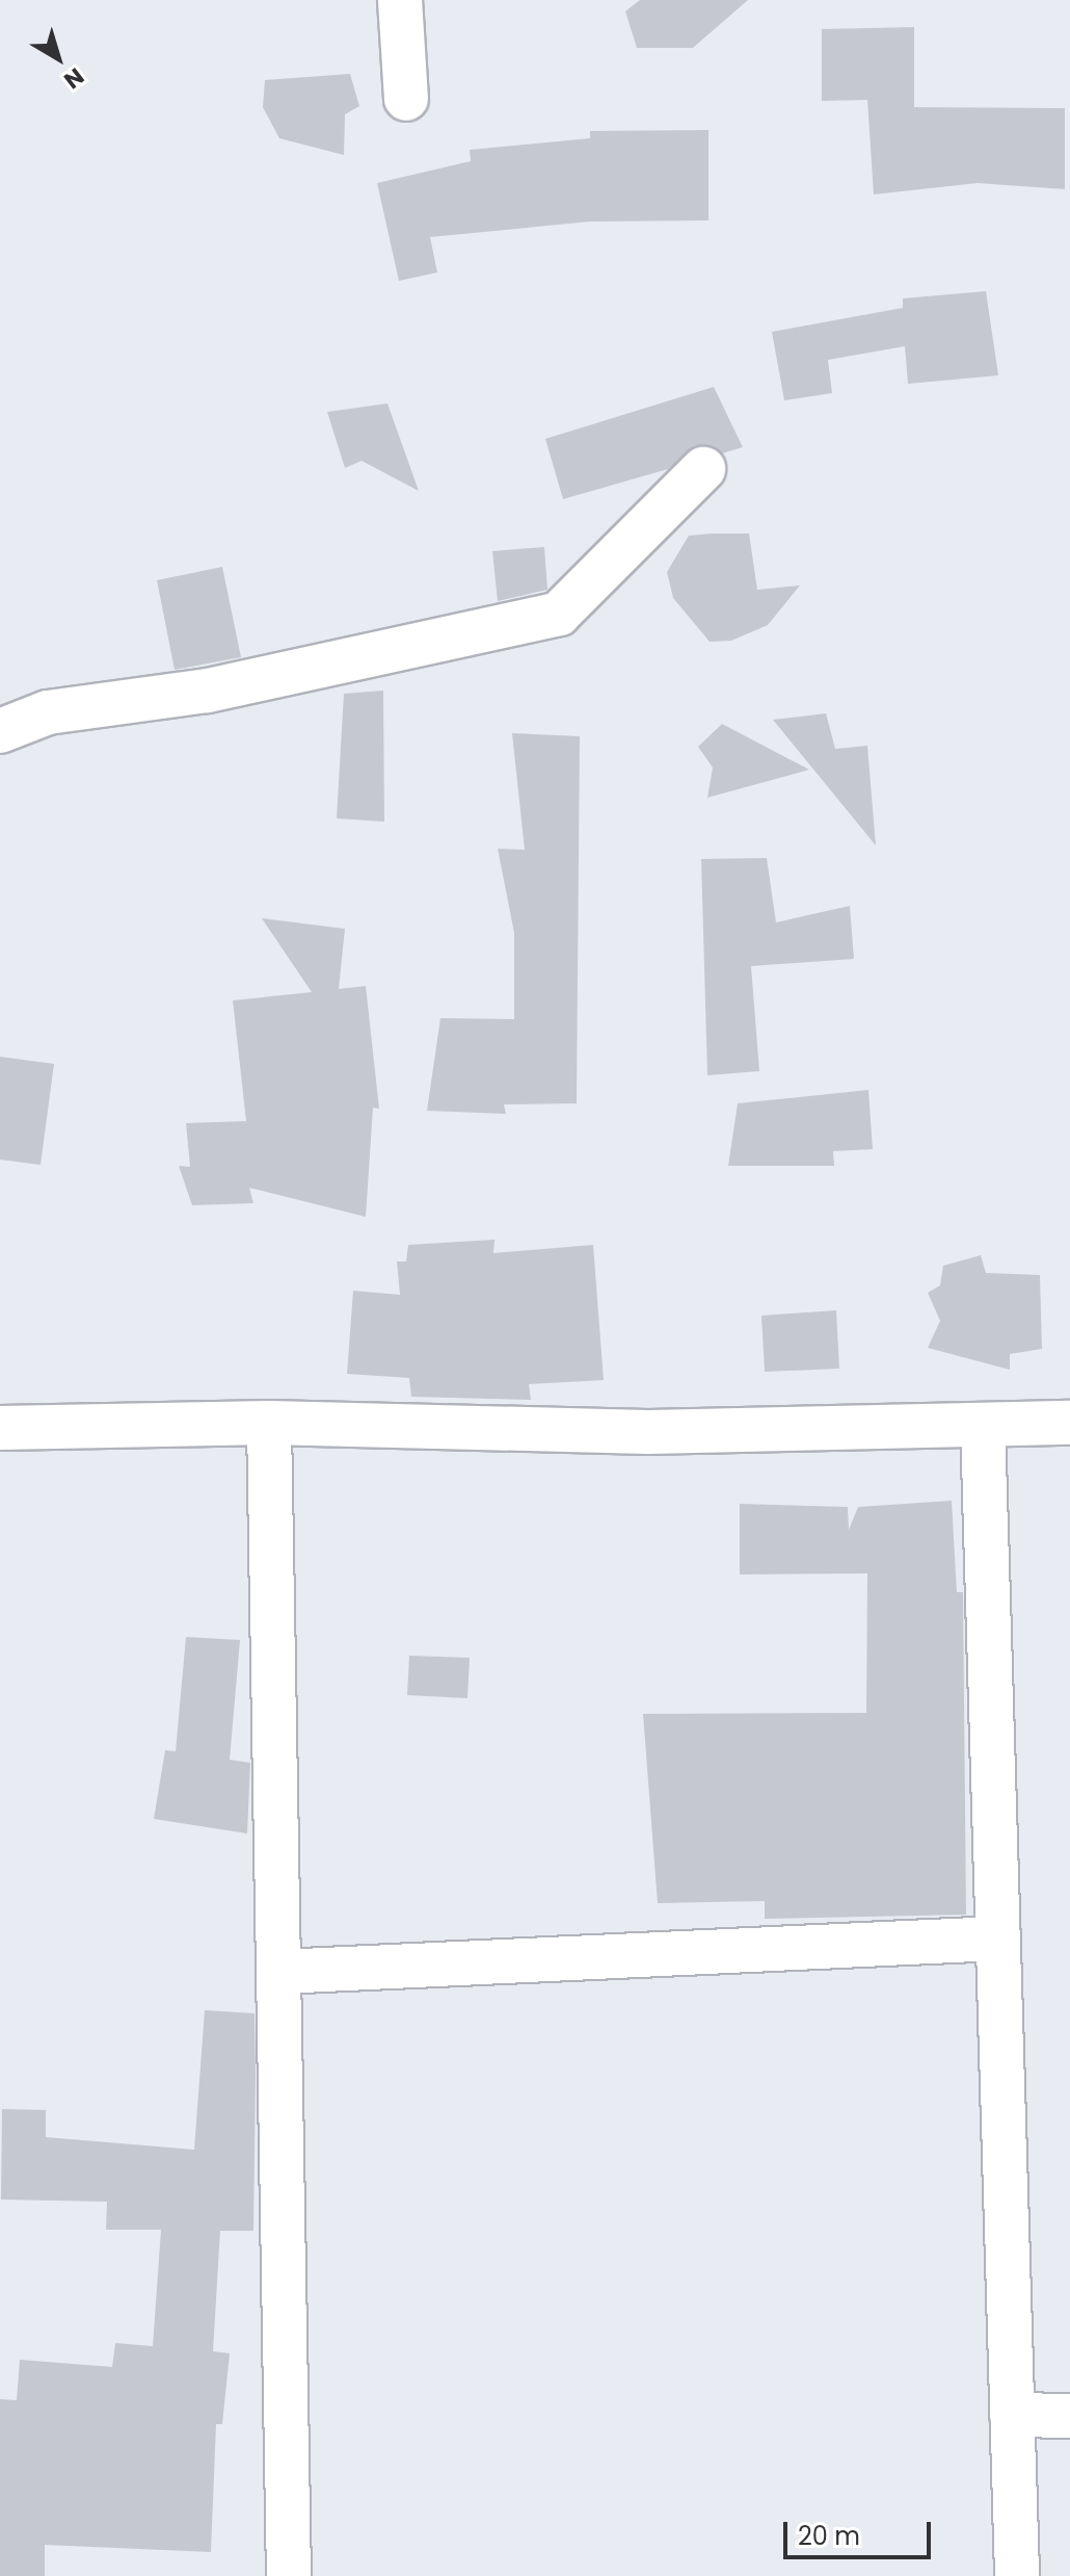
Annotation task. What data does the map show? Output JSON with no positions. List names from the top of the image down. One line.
{"scale_bar":"20 m","north":"bottom right"}
